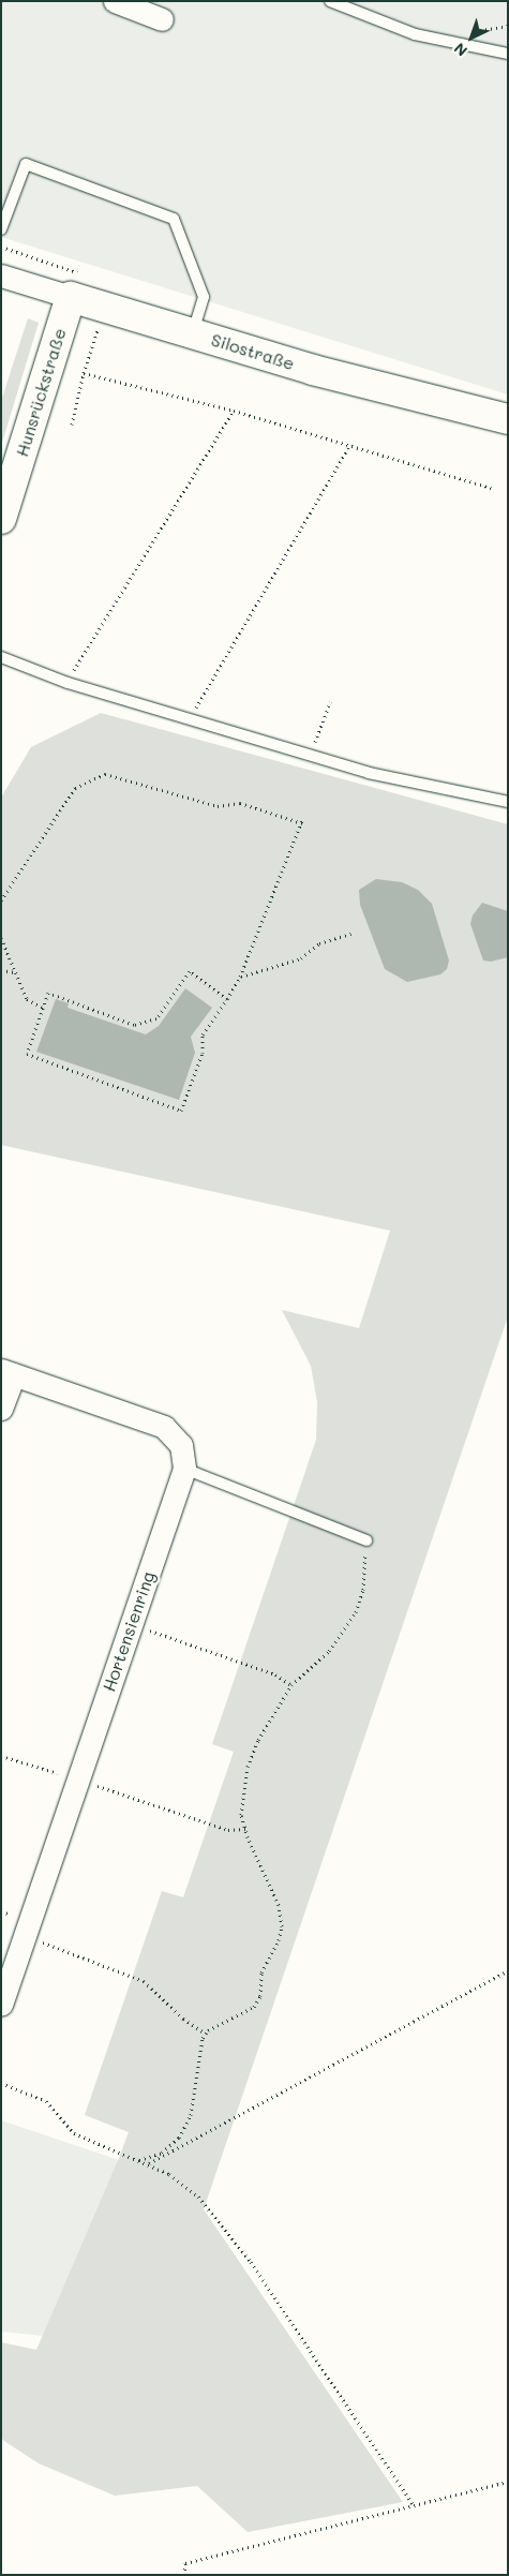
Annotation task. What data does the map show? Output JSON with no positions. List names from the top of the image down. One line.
{"streets":{"main road":["Silostraße","Hunsrückstraße"],"street":["Hortensienring"]},"crossings":[["Silostraße","Hunsrückstraße"]],"north":"bottom left"}
